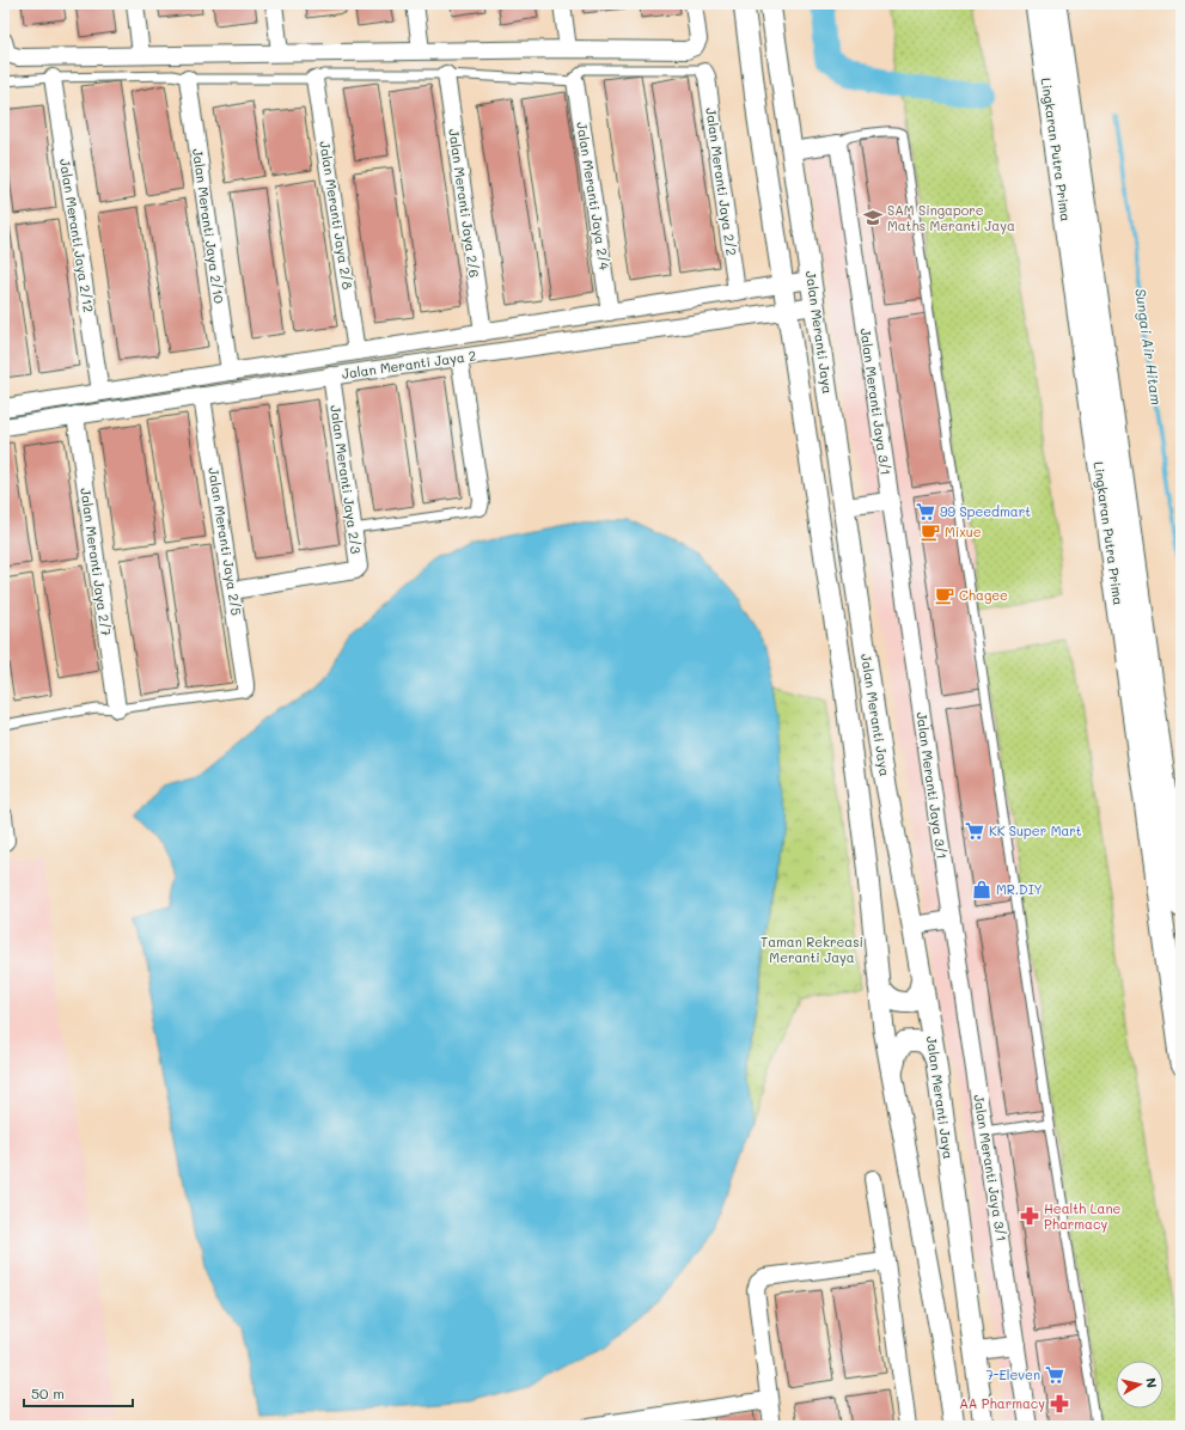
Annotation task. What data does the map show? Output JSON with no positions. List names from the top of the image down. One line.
{"streets":{"main road":["Lingkaran Putra Prima"],"street":["Jalan Meranti Jaya 2/2","Jalan Meranti Jaya 2/4","Jalan Meranti Jaya 2/6","Jalan Meranti Jaya 2/8","Jalan Meranti Jaya 2/10","Jalan Meranti Jaya 2/12","Jalan Meranti Jaya","Jalan Meranti Jaya 2","Jalan Meranti Jaya 3/1","Jalan Meranti Jaya 2/3","Jalan Meranti Jaya 2/5","Jalan Meranti Jaya 2/7"]},"crossings":[["Jalan Meranti Jaya 2/2","Jalan Meranti Jaya 2"],["Jalan Meranti Jaya 2/4","Jalan Meranti Jaya 2"],["Jalan Meranti Jaya 2/6","Jalan Meranti Jaya 2"],["Jalan Meranti Jaya 2/8","Jalan Meranti Jaya 2"],["Jalan Meranti Jaya 2/10","Jalan Meranti Jaya 2"],["Jalan Meranti Jaya 2/12","Jalan Meranti Jaya 2"],["Jalan Meranti Jaya","Jalan Meranti Jaya 2"],["Jalan Meranti Jaya 2","Jalan Meranti Jaya 2/3"],["Jalan Meranti Jaya 2","Jalan Meranti Jaya 2/5"],["Jalan Meranti Jaya 2","Jalan Meranti Jaya 2/7"],["Jalan Meranti Jaya 2/3","Jalan Meranti Jaya 2/5"]],"water":["Sungai Air Hitam"],"parks":["Taman Rekreasi Meranti Jaya"],"places":{"school or university":["SAM Singapore Maths Meranti Jaya"],"supermarket":["99 Speedmart","KK Super Mart","7-Eleven"],"cafe":["Mixue","Chagee"],"shop":["MR.DIY"],"pharmacy":["Health Lane Pharmacy","AA Pharmacy"]},"scale_bar":"50 m","north":"right"}
